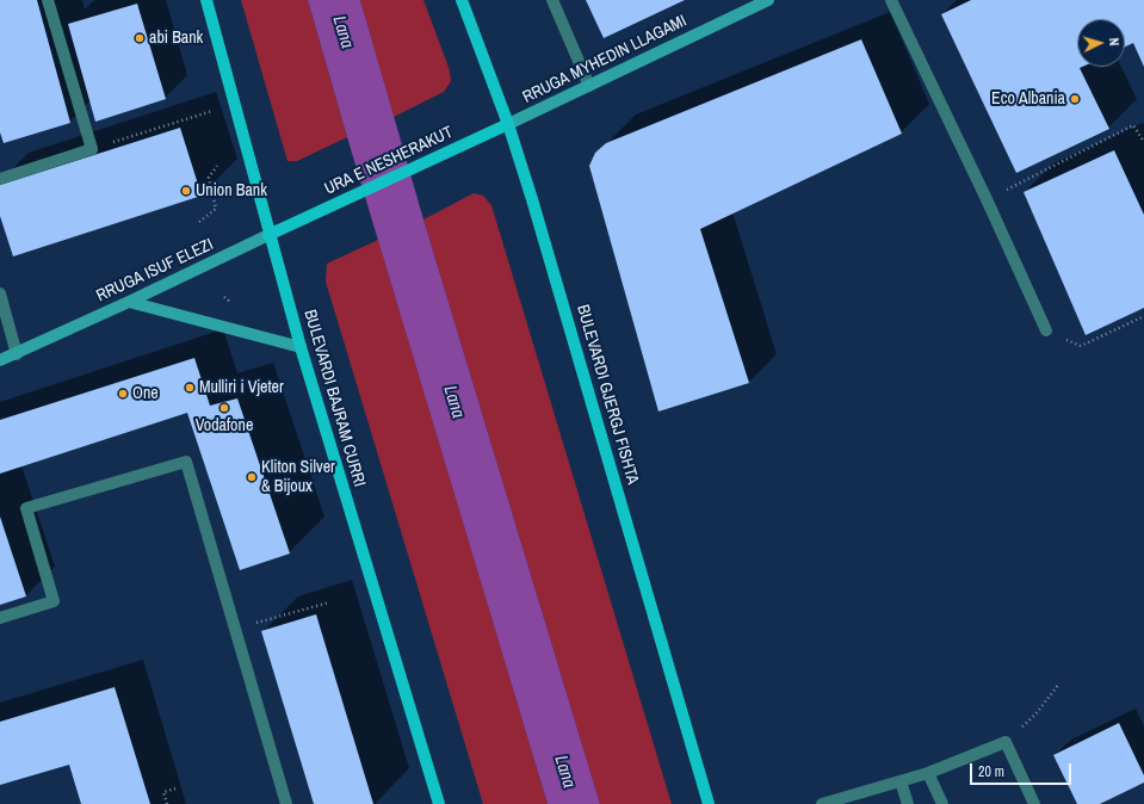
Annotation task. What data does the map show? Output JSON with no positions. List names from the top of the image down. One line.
{"streets":{"main road":["RRUGA MYHEDIN LLAGAMI","URA E NESHERAKUT","RRUGA ISUF ELEZI","BULEVARDI GJERGJ FISHTA","BULEVARDI BAJRAM CURRI"]},"crossings":[["RRUGA MYHEDIN LLAGAMI","URA E NESHERAKUT"],["RRUGA MYHEDIN LLAGAMI","BULEVARDI GJERGJ FISHTA"],["URA E NESHERAKUT","RRUGA ISUF ELEZI"],["URA E NESHERAKUT","BULEVARDI GJERGJ FISHTA"],["RRUGA ISUF ELEZI","BULEVARDI BAJRAM CURRI"]],"water":["Lana"],"places":["abi Bank","Eco Albania","Union Bank","Mulliri i Vjeter","One","Vodafone","Kliton Silver & Bijoux"],"scale_bar":"20 m","north":"right"}
